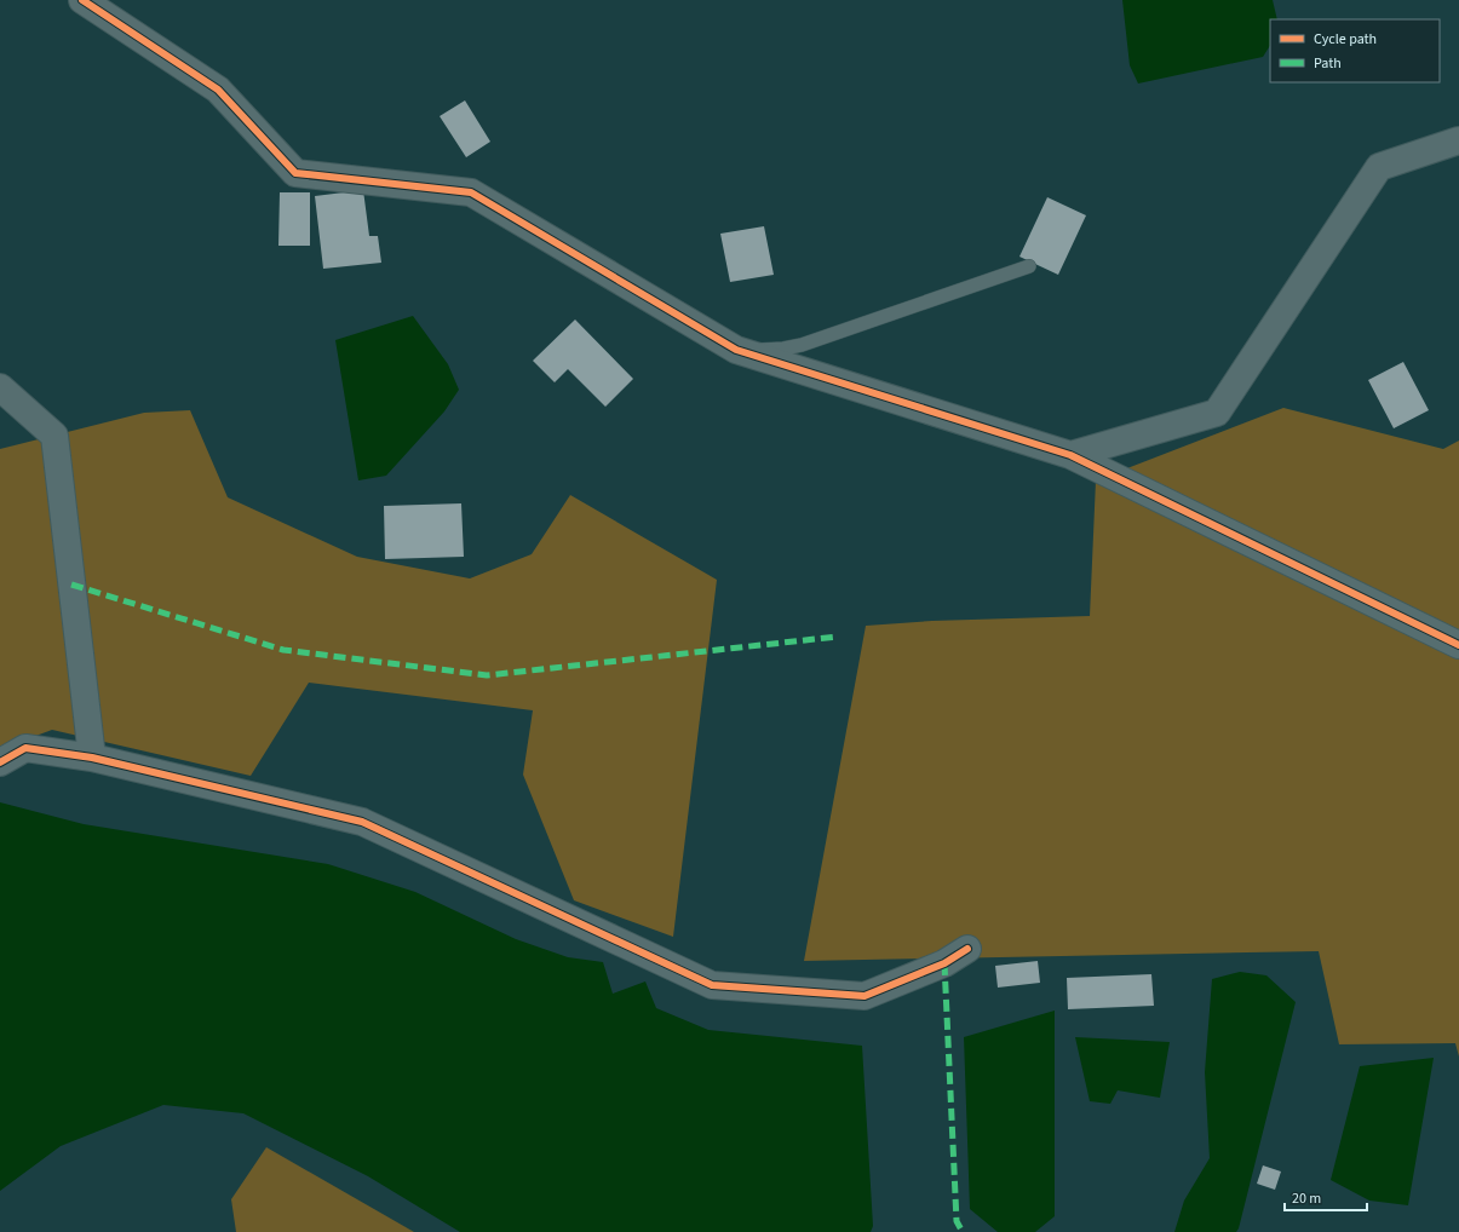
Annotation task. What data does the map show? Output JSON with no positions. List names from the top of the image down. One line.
{"legend":["Cycle path","Path"],"scale_bar":"20 m"}
